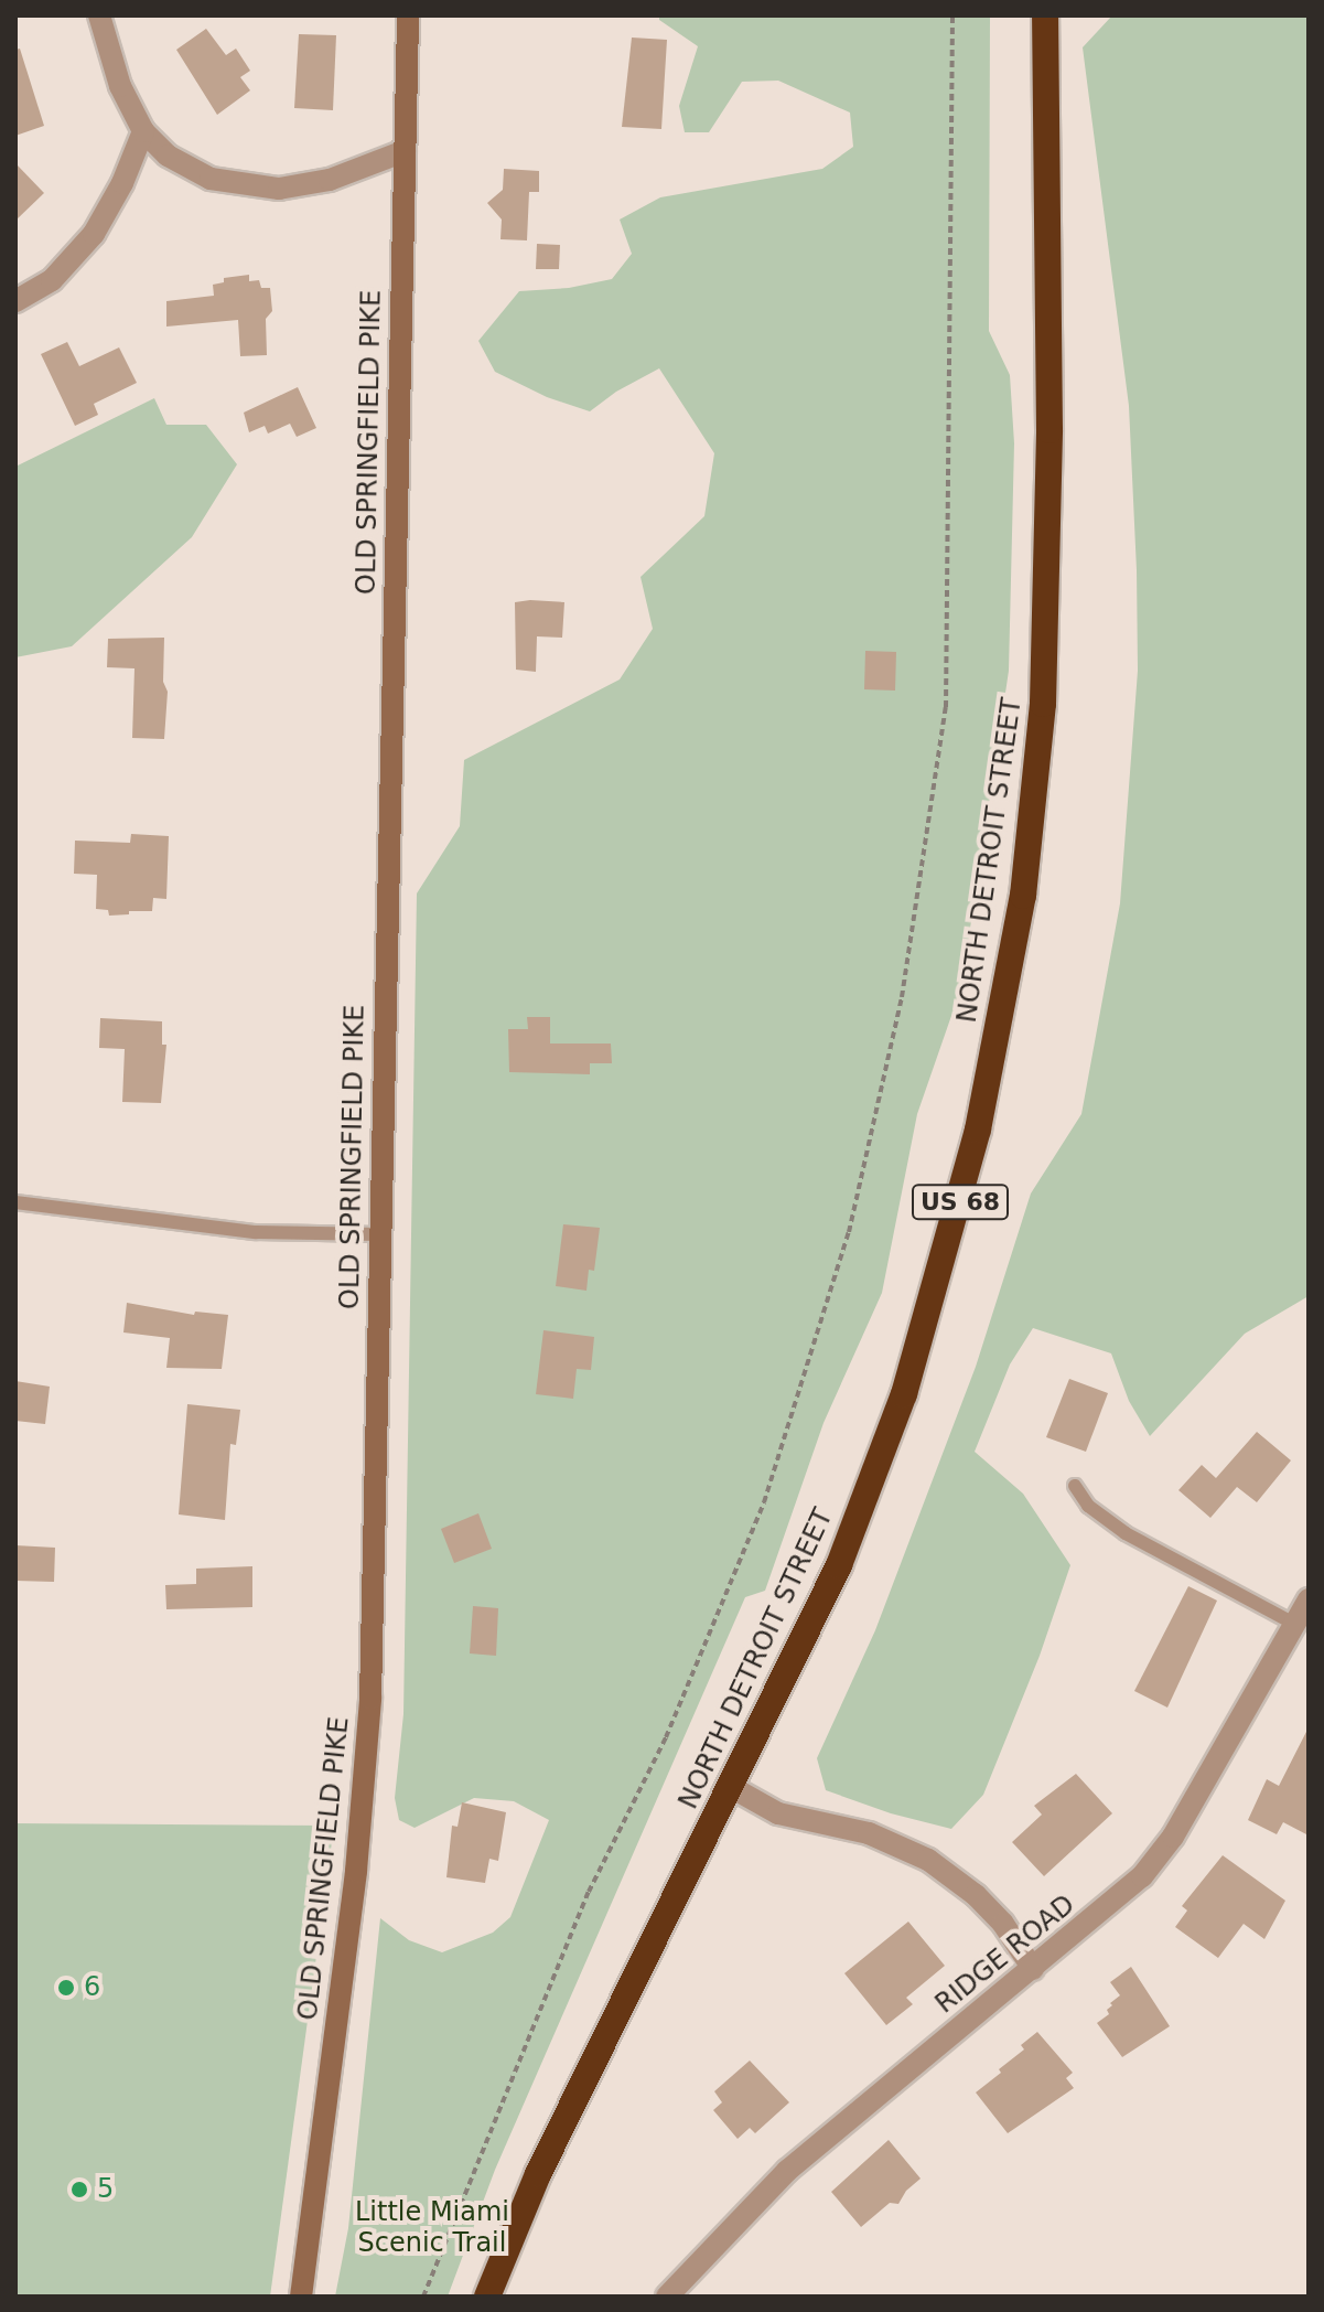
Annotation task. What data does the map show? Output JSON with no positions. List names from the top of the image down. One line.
{"streets":{"highway":["NORTH DETROIT STREET","US 68"],"street":["OLD SPRINGFIELD PIKE","RIDGE ROAD"]},"parks":["Little Miami Scenic Trail"],"places":["6","5"]}
